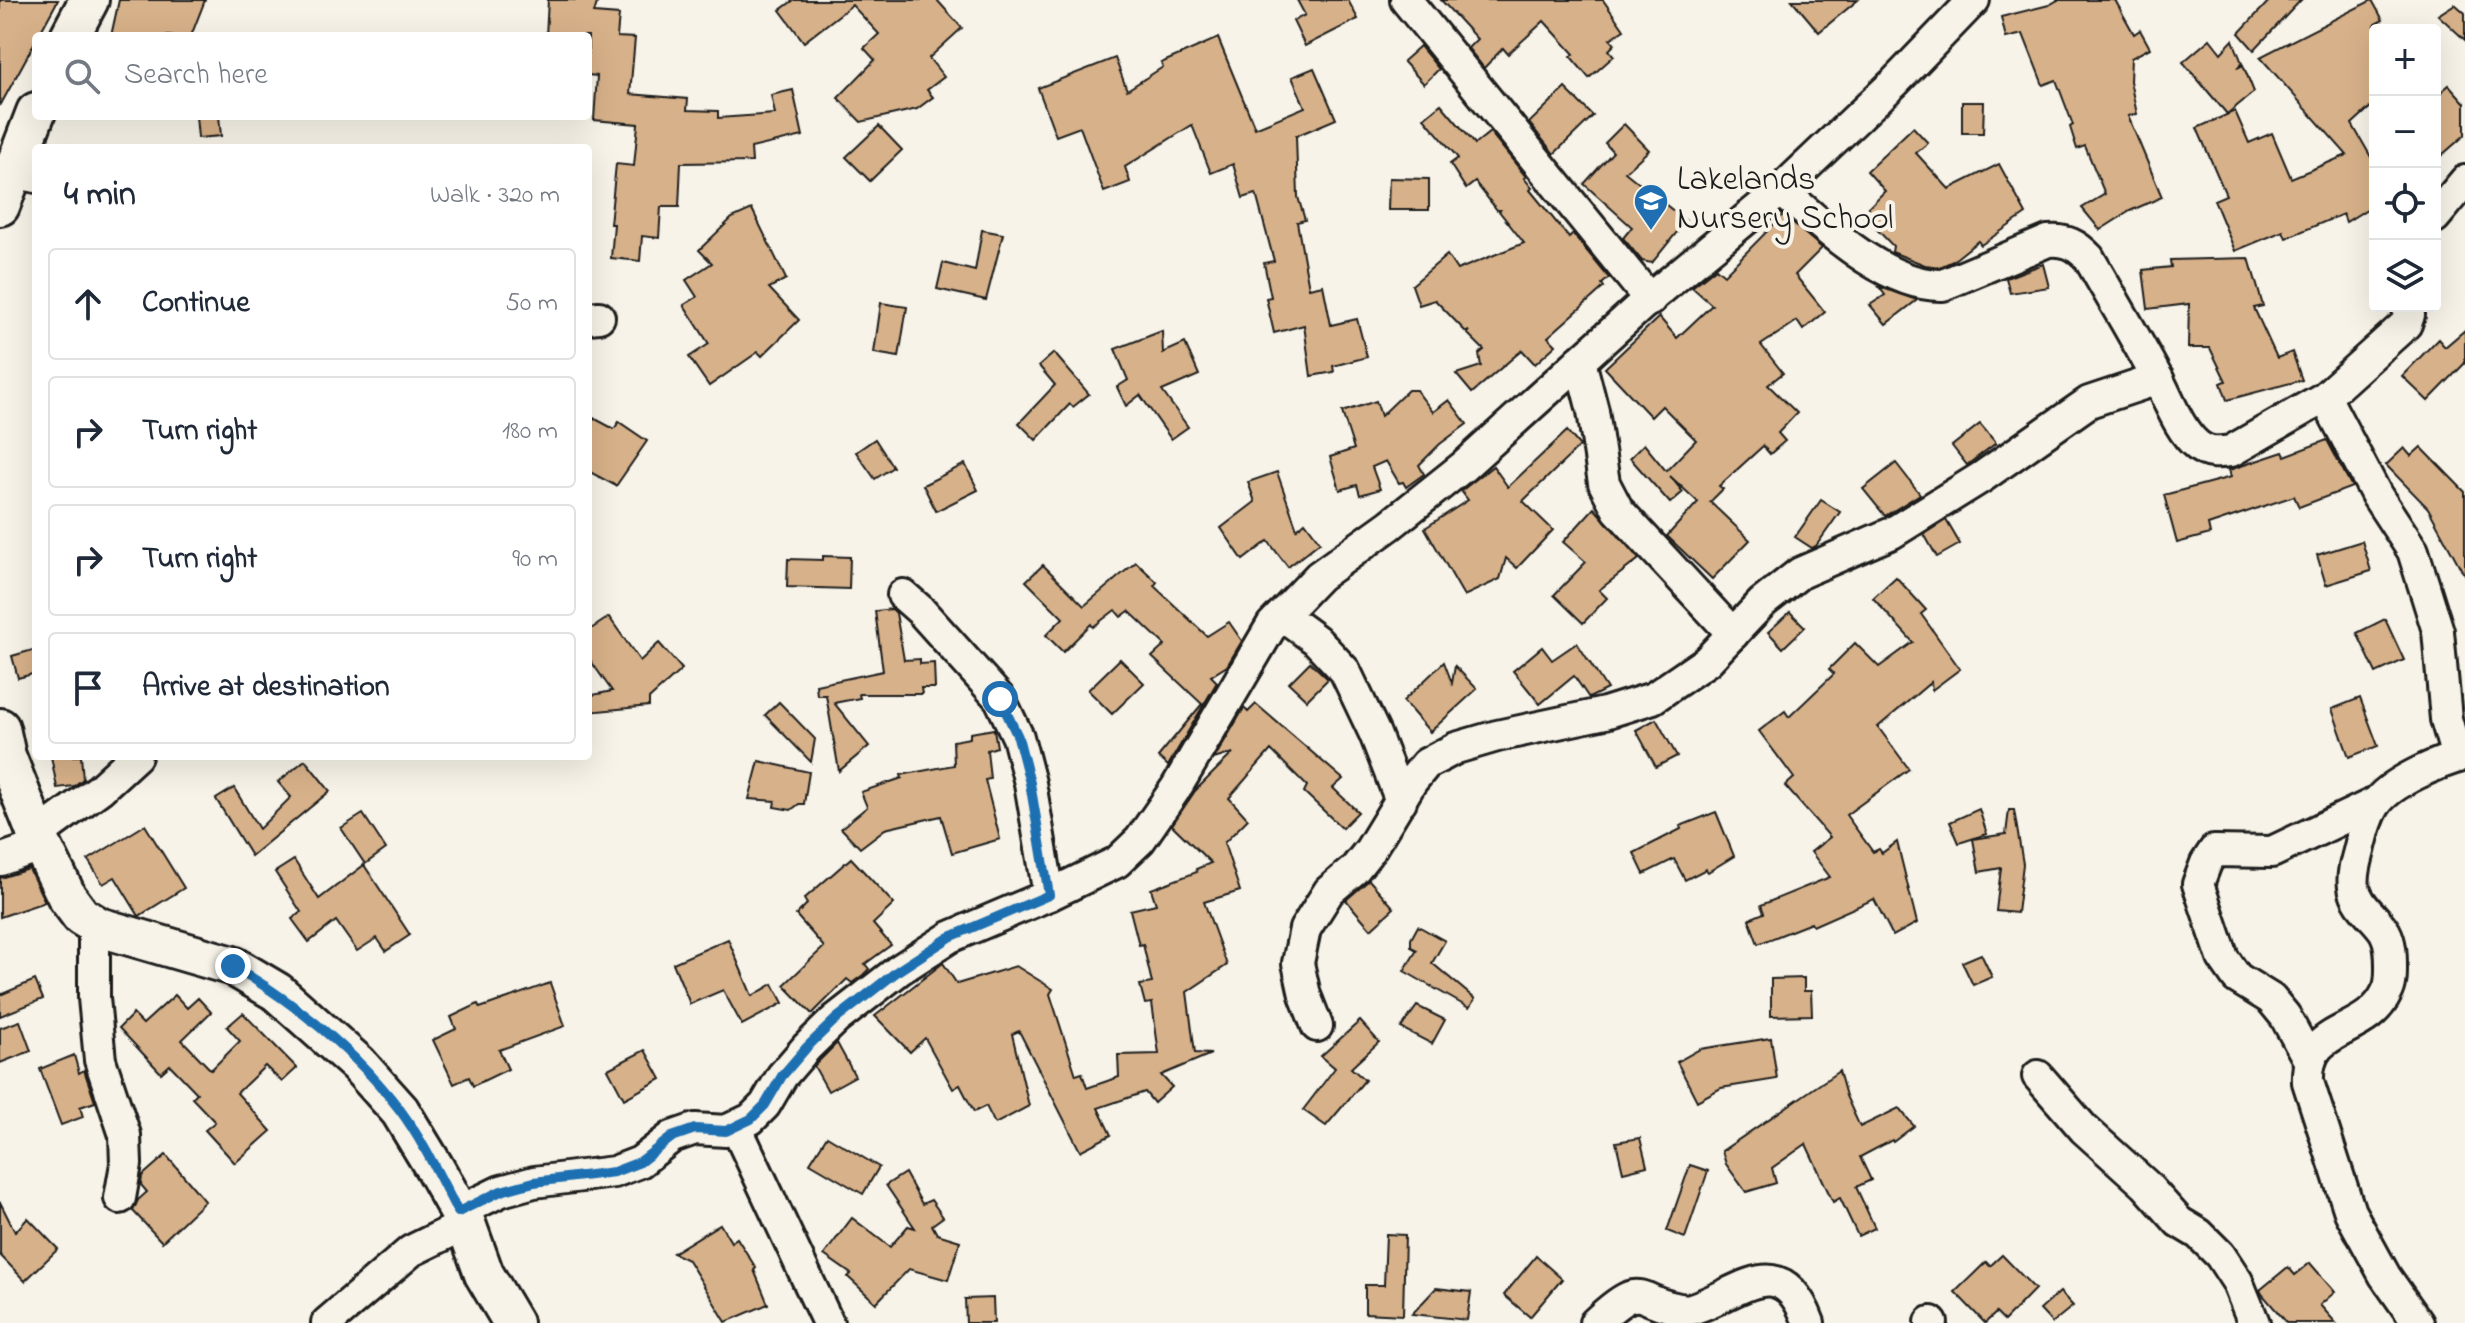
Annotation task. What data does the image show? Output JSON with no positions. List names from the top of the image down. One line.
{"places":{"school or university":["Lakelands Nursery School"]},"page":{"map_buttons":["+","−"],"search":"Search here","heading":["4 min","Walk · 320 m"],"list":[["Continue","50 m"],["Turn right","180 m"],["Turn right","90 m"],"Arrive at destination"]}}
